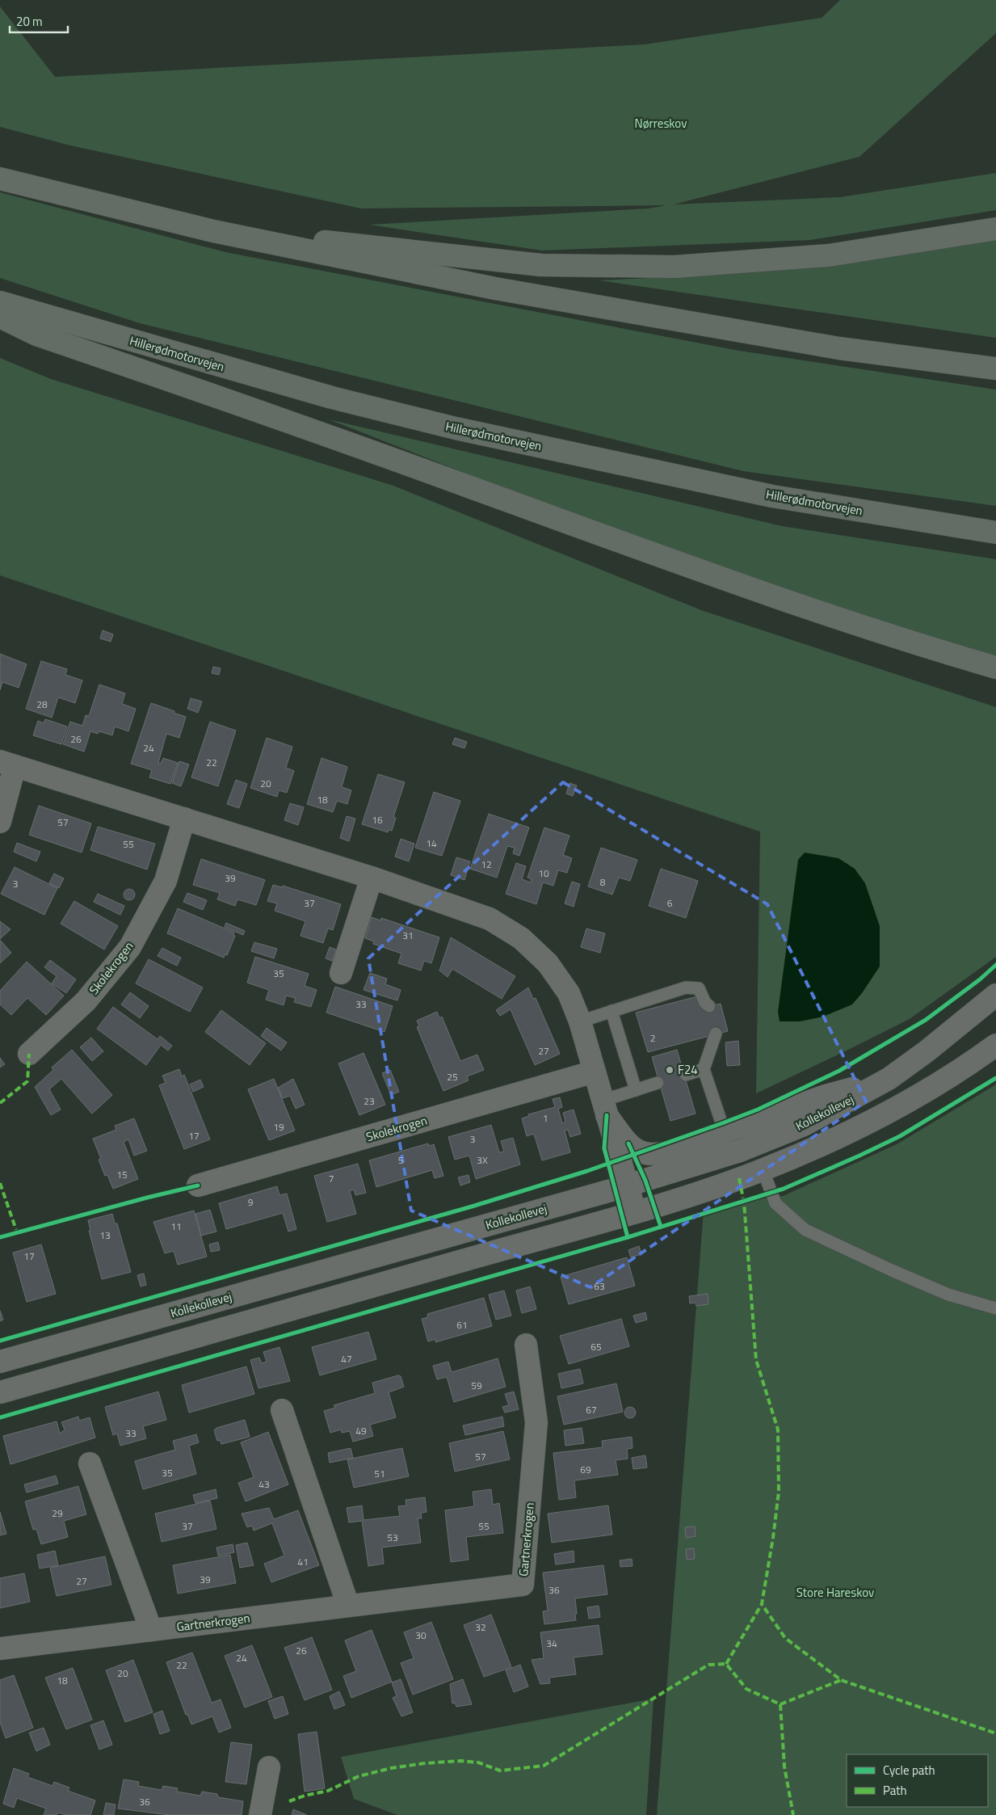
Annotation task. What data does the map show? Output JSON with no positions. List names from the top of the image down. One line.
{"streets":{"highway":["Hillerødmotorvejen"],"street":["Skolekrogen","Kollekollevej","Gartnerkrogen"]},"parks":["Nørreskov","Store Hareskov"],"places":["F24"],"house_numbers":["28","26","24","22","20","18","16","57","14","55","12","10","39","8","3","37","6","31","35","33","2","27","25","23","1","19","17","3","5","3X","15","7","9","11","13","17","63","61","65","47","59","67","49","33","57","69","35","51","43","29","37","55","53","41","39","27","36","32","30","34","26","24","22","20","18","36"],"legend":["Cycle path","Path"],"scale_bar":"20 m"}
